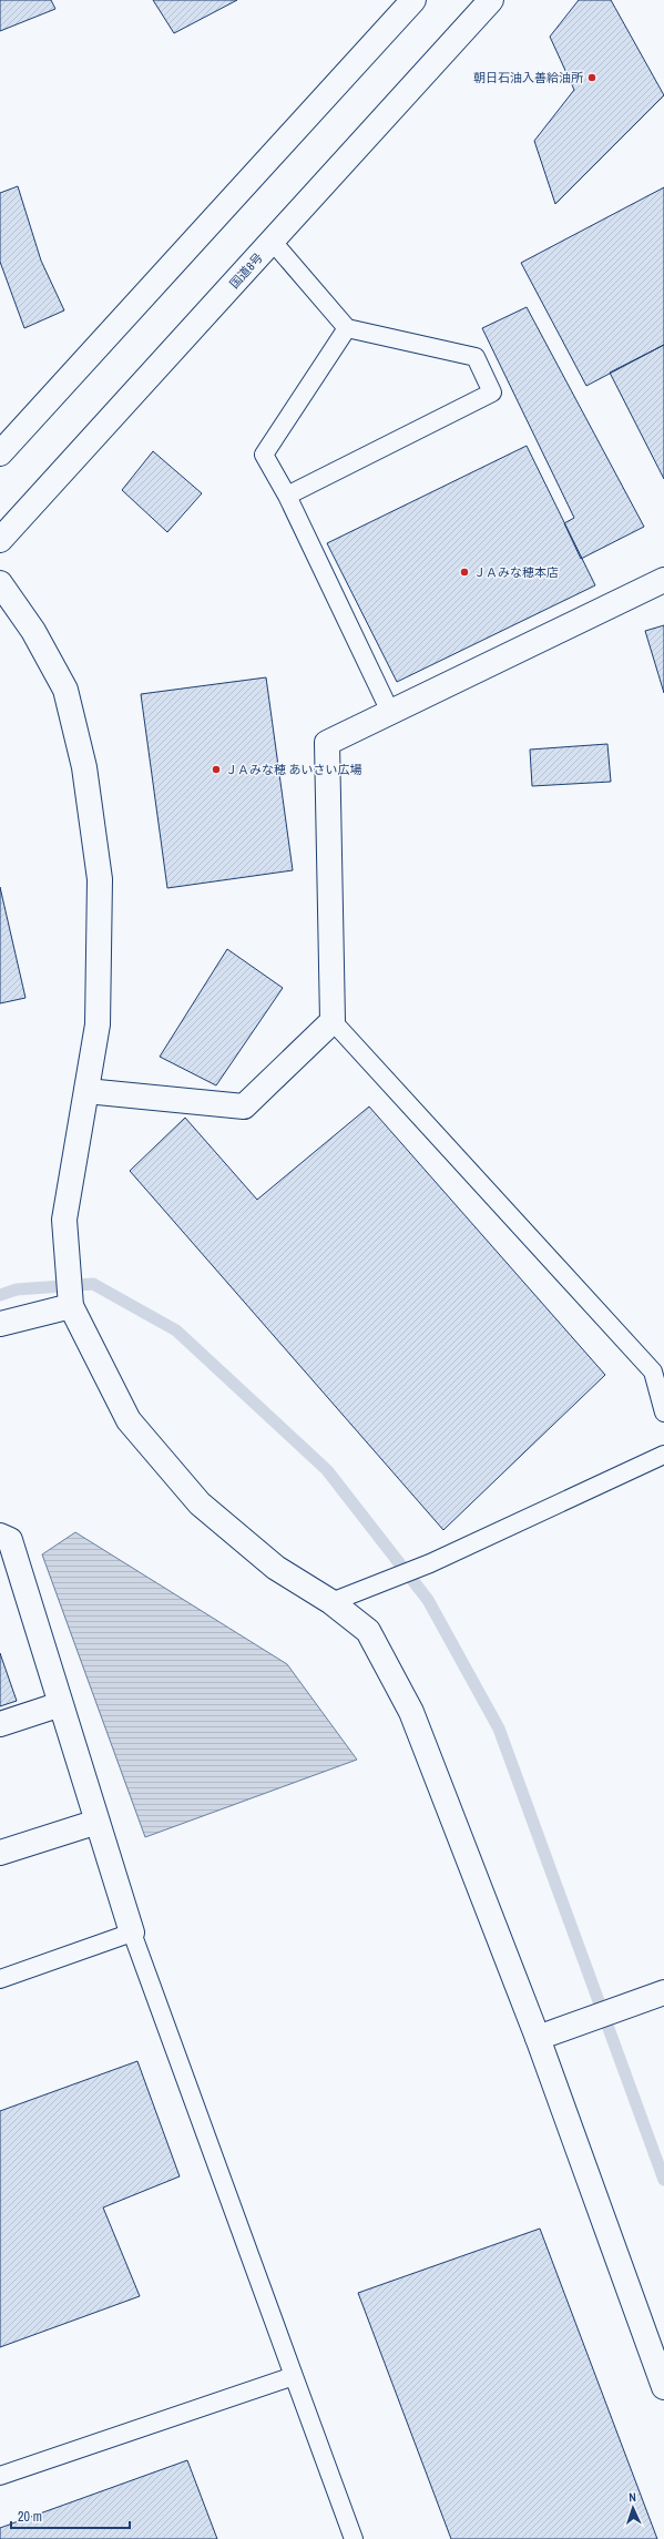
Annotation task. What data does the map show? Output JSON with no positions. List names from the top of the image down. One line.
{"streets":{"main road":["国道8号"]},"places":["朝日石油入善給油所","ＪＡみな穂本店","ＪＡみな穂 あいさい広場"],"scale_bar":"20 m","north":"top"}
